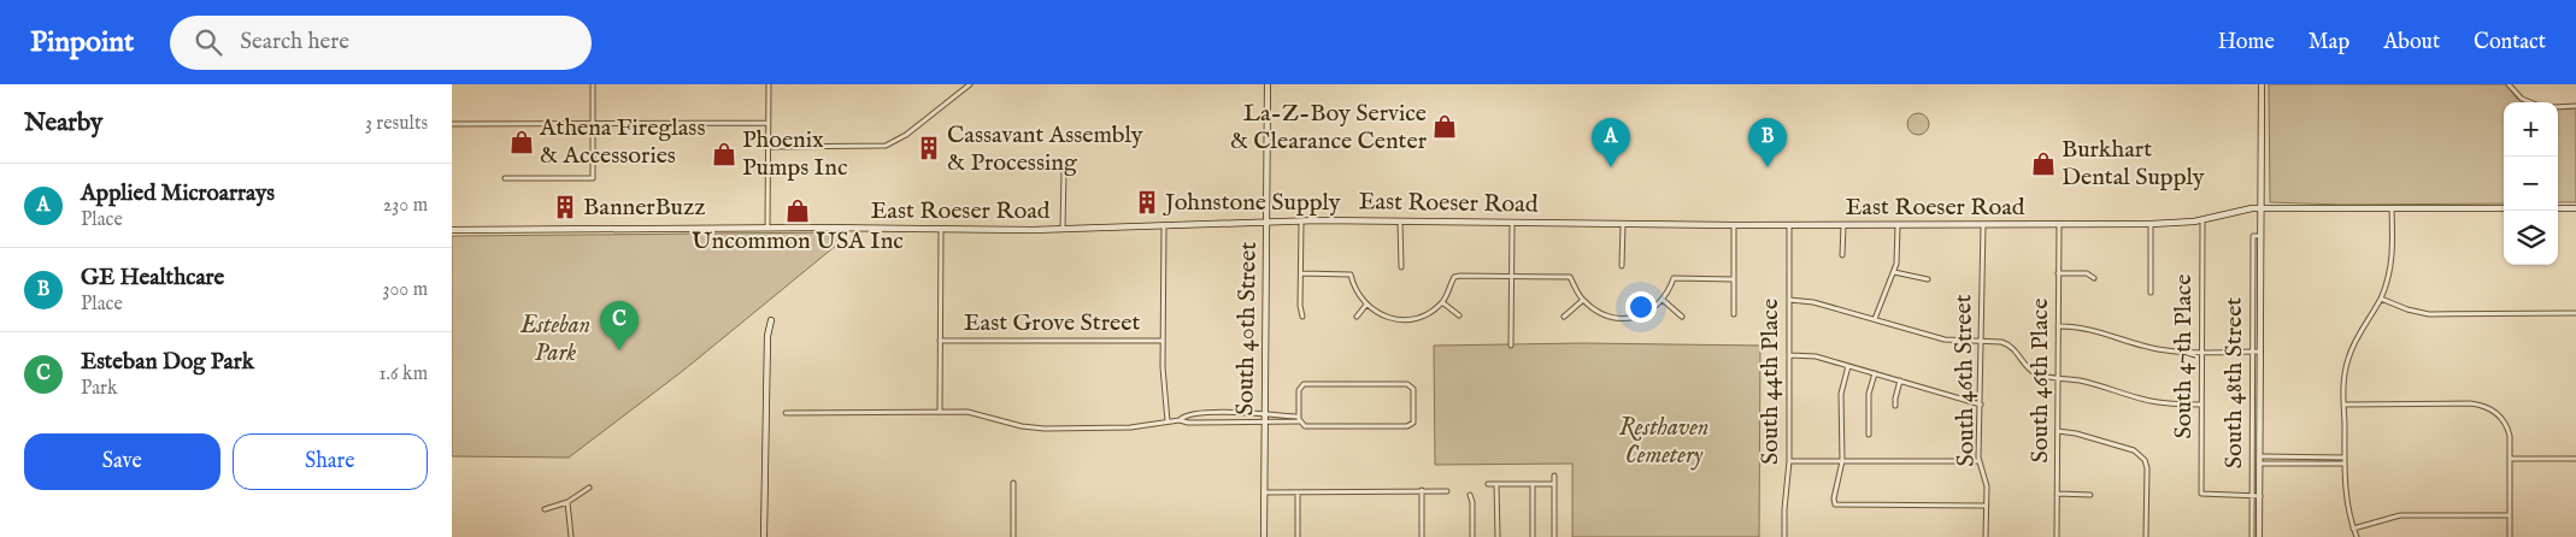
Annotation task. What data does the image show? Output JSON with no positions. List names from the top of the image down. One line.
{"streets":{"street":["East Roeser Road","East Grove Street","South 40th Street","South 47th Place","South 46th Street","South 46th Place","South 44th Place","South 48th Street"]},"crossings":[["East Roeser Road","South 40th Street"],["East Roeser Road","South 47th Place"],["East Roeser Road","South 46th Street"],["East Roeser Road","South 46th Place"],["East Roeser Road","South 44th Place"],["East Roeser Road","South 48th Street"],["South 47th Place","South 48th Street"]],"parks":["Esteban Park","Resthaven Cemetery"],"places":{"shop":["La-Z-Boy Service & Clearance Center","Athena Fireglass & Accessories","Phoenix Pumps Inc","Burkhart Dental Supply","Uncommon USA Inc"],"building":["Cassavant Assembly & Processing","Johnstone Supply","BannerBuzz"]},"page":{"header":"Pinpoint","search":"Search here","nav":["Home","Map","About","Contact"],"heading":["Nearby","3 results"],"map_buttons":["+","−"],"pins":["A","B","C"],"list":[{"mark":"A","name":"Applied Microarrays","note":"Place","value":"230 m"},{"mark":"B","name":"GE Healthcare","note":"Place","value":"300 m"},{"mark":"C","name":"Esteban Dog Park","note":"Park","value":"1.6 km"}],"buttons":["Save","Share"]}}
